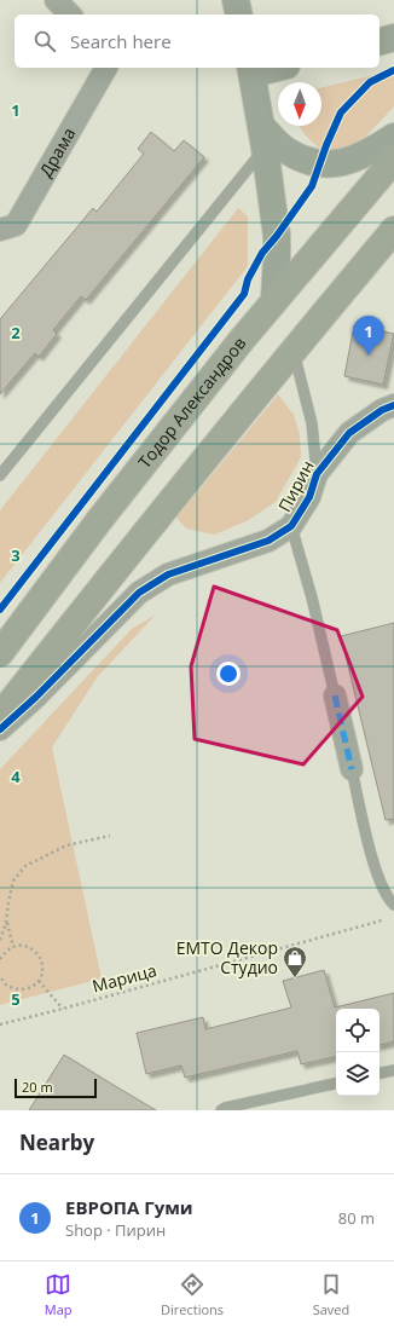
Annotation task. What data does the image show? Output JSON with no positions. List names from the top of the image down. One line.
{"streets":{"main road":["Тодор Александров"],"street":["Драма","Пирин"],"path":["Марица"]},"places":{"shop":["ЕМТО Декор Студио"]},"scale_bar":"20 m","north":"bottom","page":{"search":"Search here","pins":"1","scale":"20 m","heading":"Nearby","list":[{"mark":"1","name":"ЕВРОПА Гуми","note":"Shop · Пирин","value":"80 m"}],"nav":["Map","Directions","Saved"]},"grid":{"rows":["1","2","3","4","5"]}}
